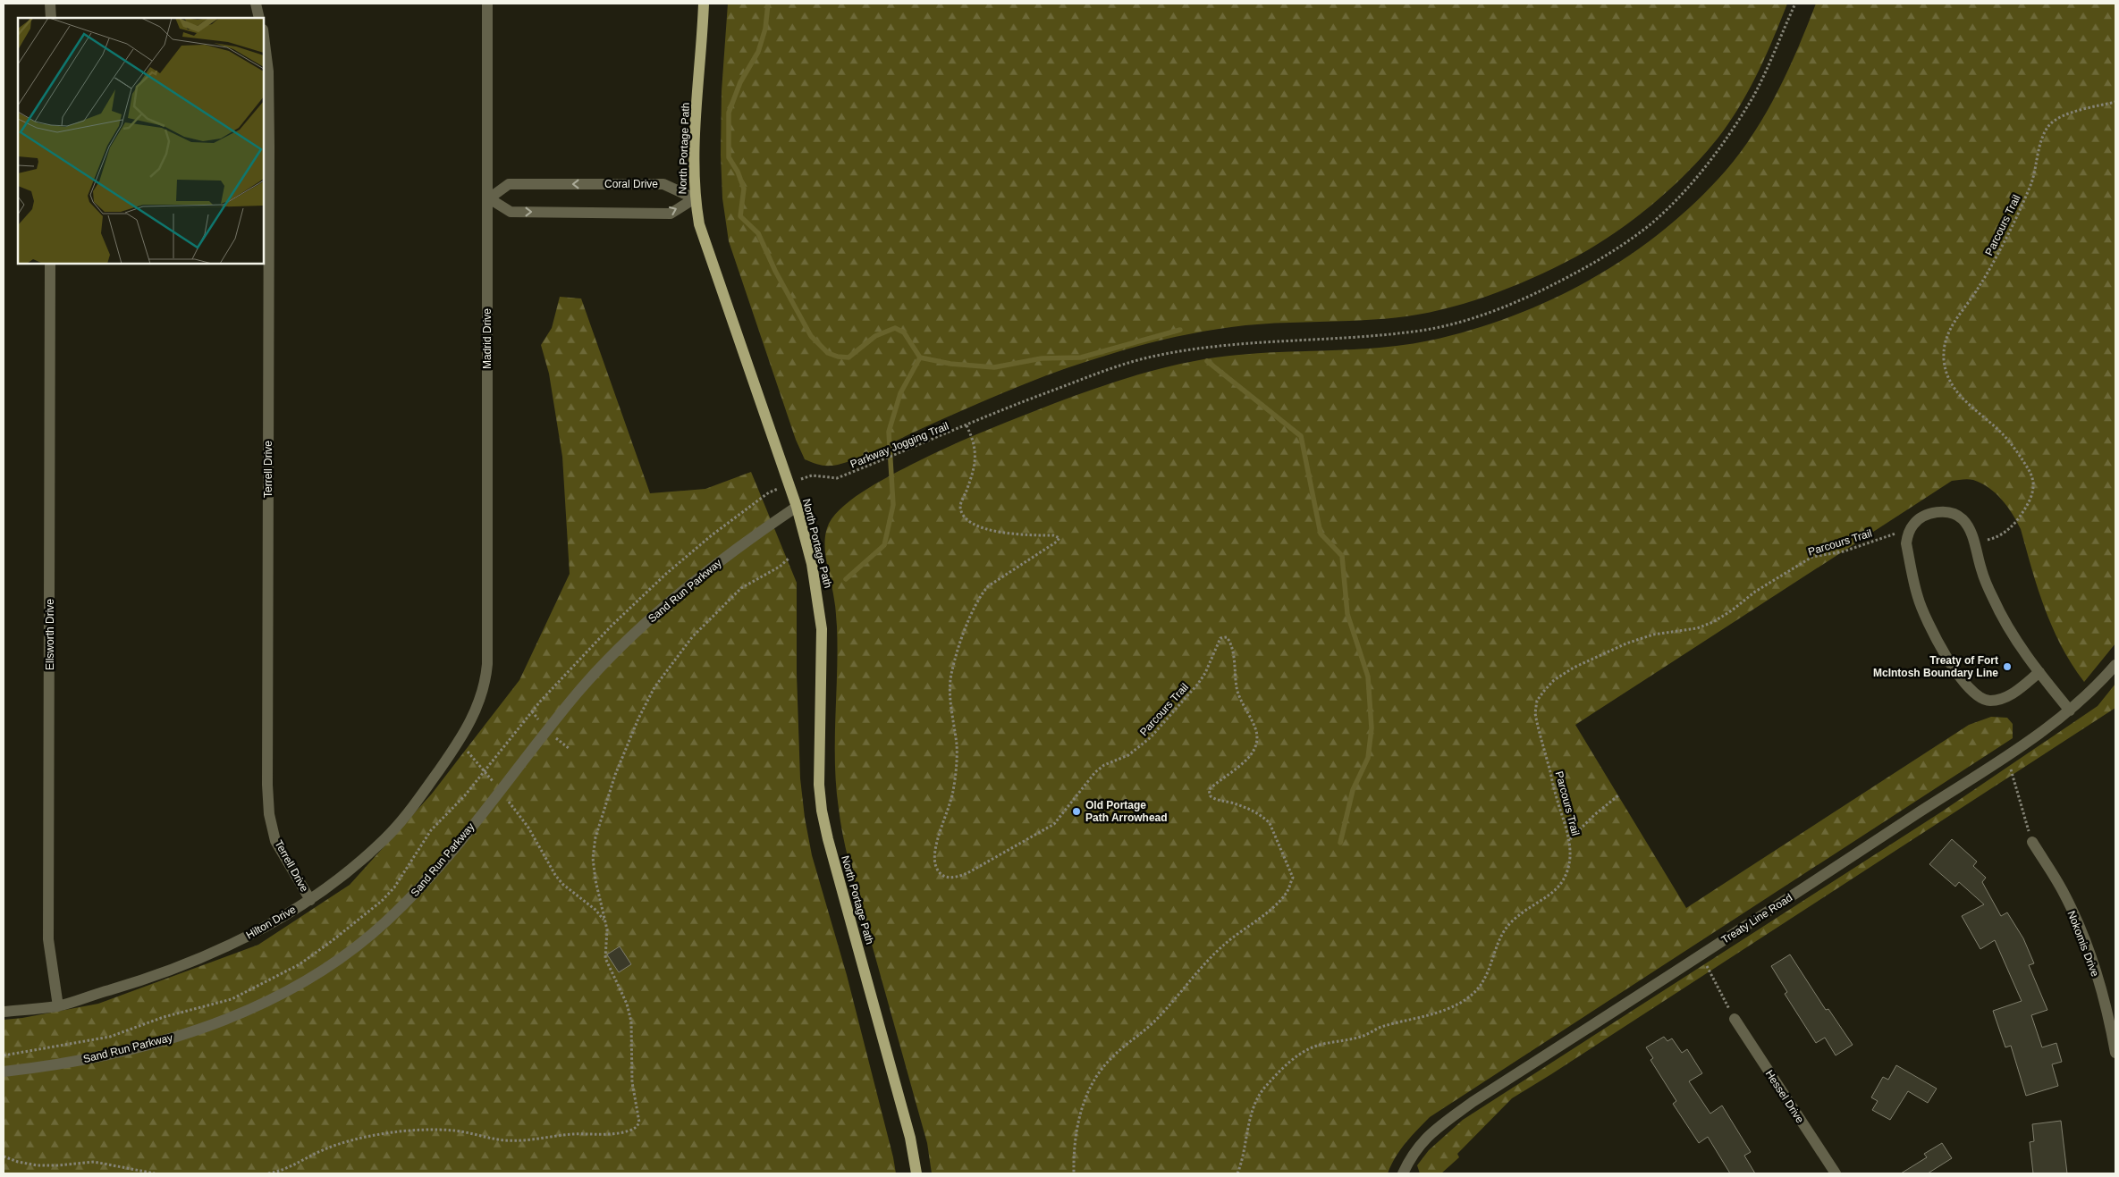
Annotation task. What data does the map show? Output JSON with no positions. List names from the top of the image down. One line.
{"streets":{"main road":["North Portage Path"],"street":["Coral Drive","Madrid Drive","Terrell Drive","Sand Run Parkway","Ellsworth Drive","Treaty Line Road","Hilton Drive","Nokomis Drive","Hessel Drive"],"path":["Parcours Trail","Parkway Jogging Trail"]},"crossings":[["North Portage Path","Coral Drive"],["North Portage Path","Sand Run Parkway"],["Coral Drive","Madrid Drive"],["Parcours Trail","Parkway Jogging Trail"],["Madrid Drive","Hilton Drive"],["Terrell Drive","Hilton Drive"],["Ellsworth Drive","Hilton Drive"]],"places":["Treaty of Fort McIntosh Boundary Line","Old Portage Path Arrowhead"]}
